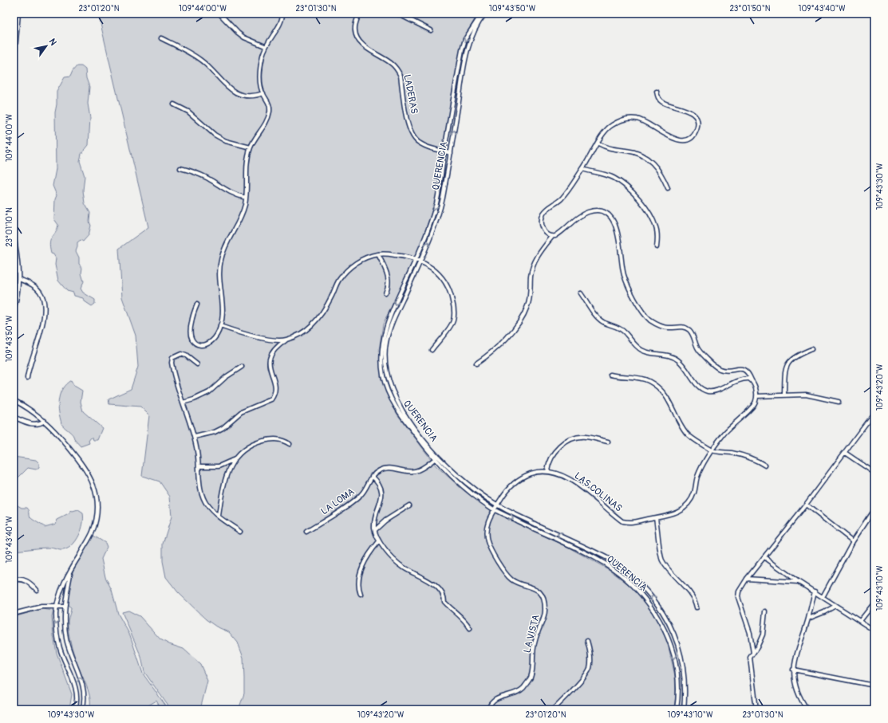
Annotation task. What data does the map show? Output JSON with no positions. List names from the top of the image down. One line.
{"streets":{"street":["LADERAS","QUERENCIA","LAS COLINAS","LA LOMA","LA VISTA"]},"crossings":[["LADERAS","QUERENCIA"],["QUERENCIA","LAS COLINAS"],["QUERENCIA","LA VISTA"],["LAS COLINAS","LA VISTA"]],"north":"top right","coordinates":["23°01'20\"N","109°44'00\"W","23°01'30\"N","109°43'50\"W","23°01'50\"N","109°43'40\"W","109°43'30\"W","23°01'10\"N","109°43'20\"W","109°43'10\"W"]}
